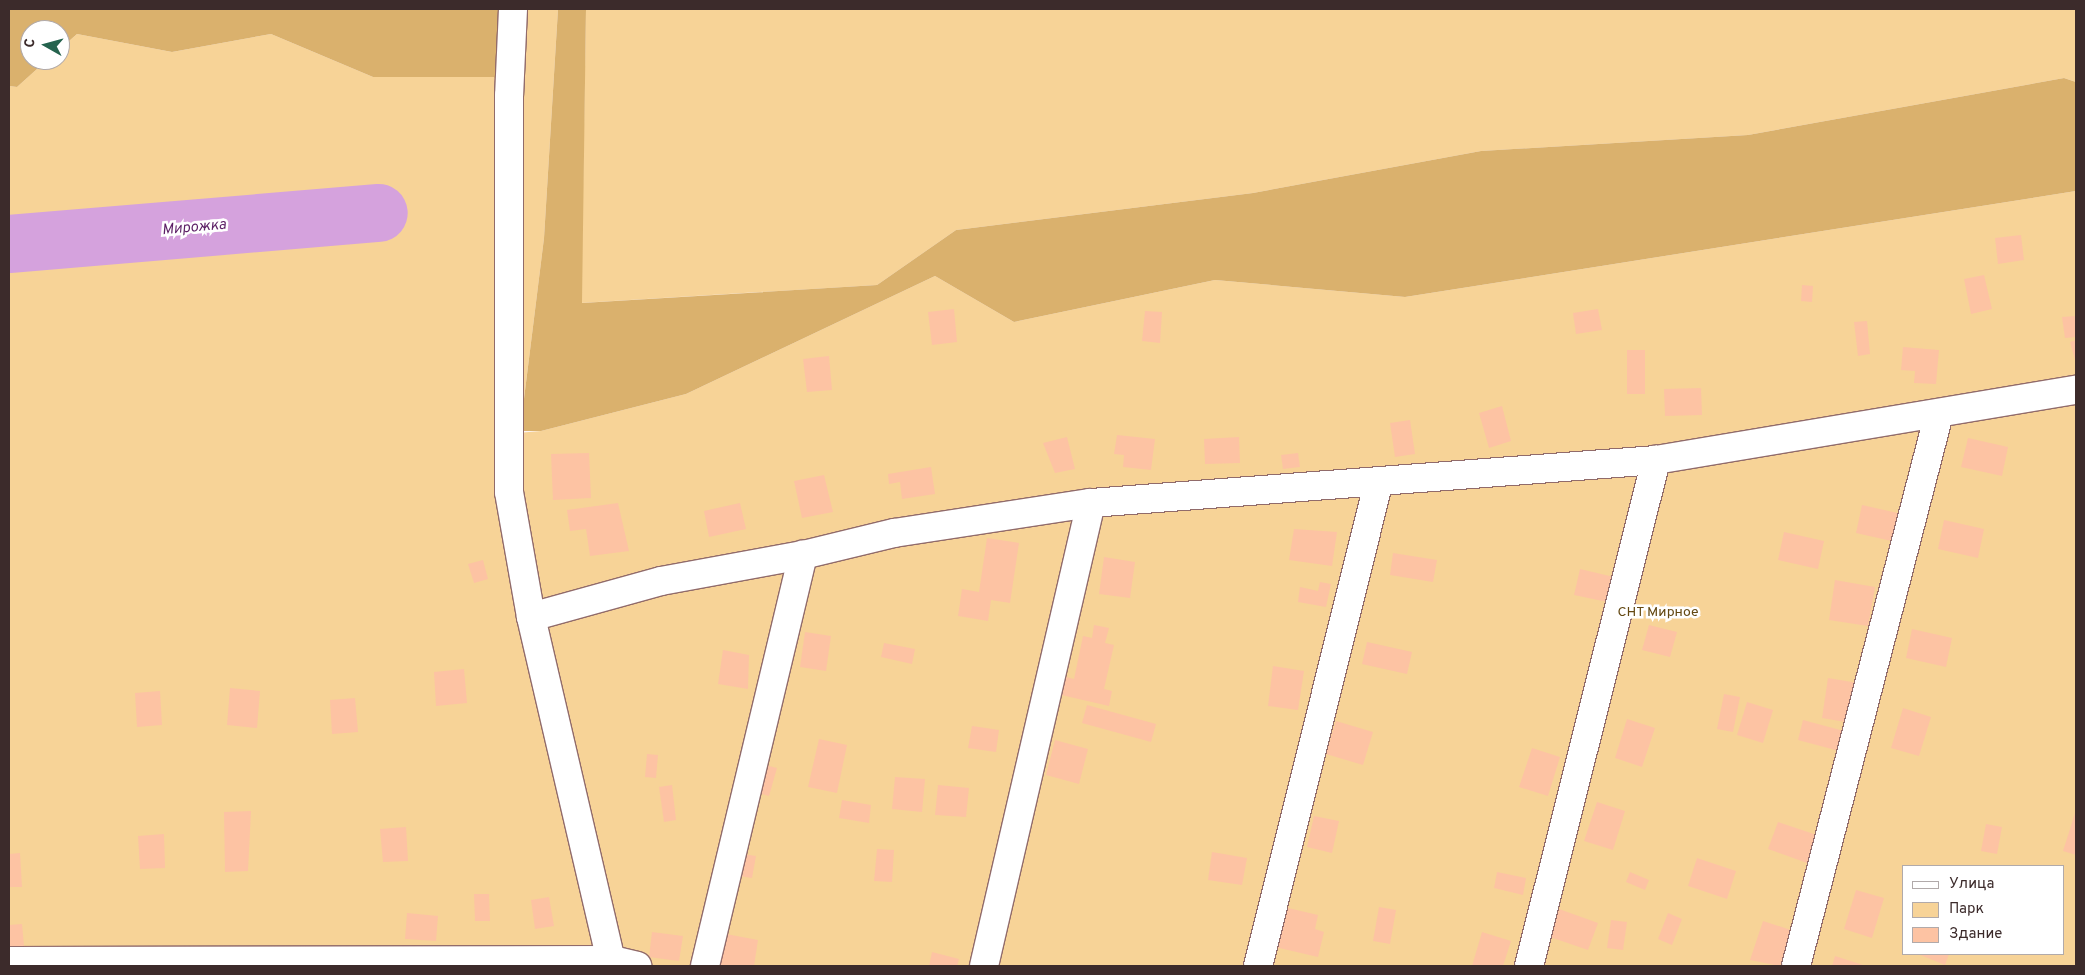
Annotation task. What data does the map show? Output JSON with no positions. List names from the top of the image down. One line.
{"water":["Мирожка"],"parks":["СНТ Мирное"],"legend":["Улица","Парк","Здание"],"north":"left"}
